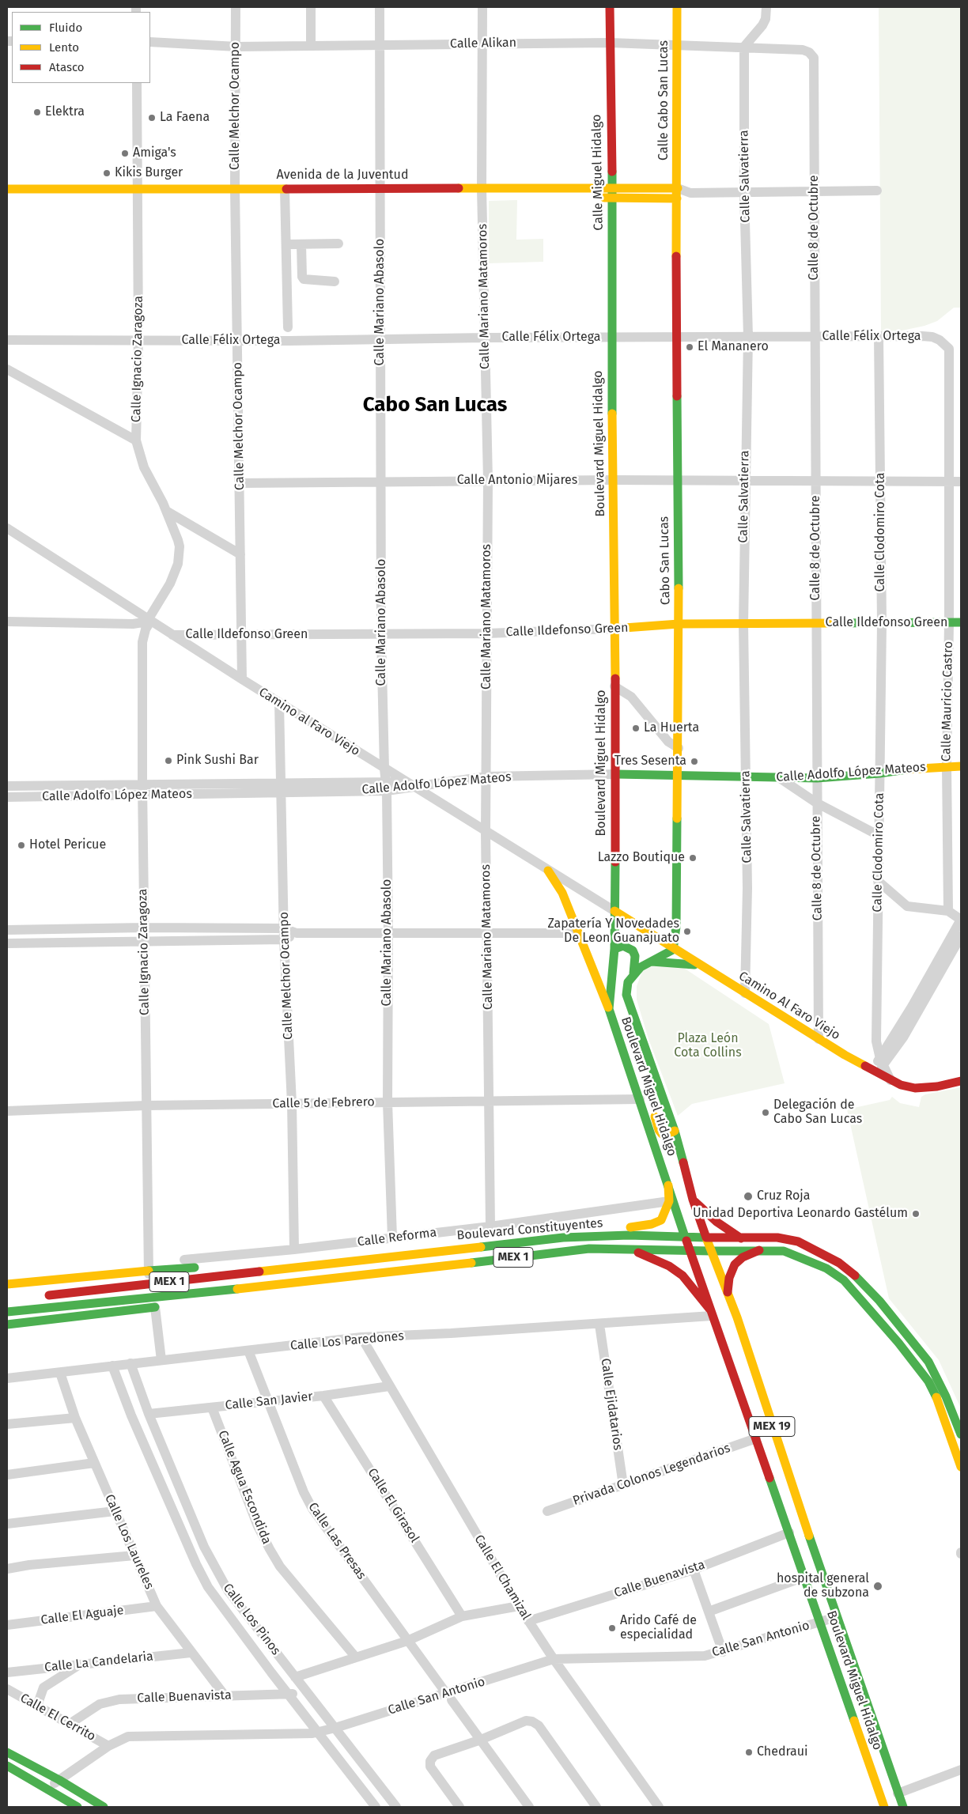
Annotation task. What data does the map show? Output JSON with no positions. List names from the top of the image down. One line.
{"streets":{"main road":["Calle Cabo San Lucas","Calle Miguel Hidalgo","Avenida de la Juventud","Boulevard Miguel Hidalgo","Cabo San Lucas","Calle Ildefonso Green","Calle Adolfo López Mateos","Camino Al Faro Viejo","Boulevard Constituyentes","MEX 1","MEX 19"],"street":["Calle Alikan","Calle Melchor Ocampo","Calle Salvatierra","Calle 8 de Octubre","Calle Mariano Matamoros","Calle Mariano Abasolo","Calle Félix Ortega","Calle Ignacio Zaragoza","Calle Antonio Mijares","Calle Clodomiro Cota","Calle Mauricio Castro","Camino al Faro Viejo","Calle 5 de Febrero","Calle Reforma","Calle Los Paredones","Calle San Javier","Calle Ejidatarios","Privada Colonos Legendarios","Calle Agua Escondida","Calle El Girasol","Calle Las Presas","Calle Los Laureles","Calle El Chamizal","Calle Buenavista","Calle El Aguaje","Calle Los Pinos","Calle San Antonio","Calle La Candelaria","Calle El Cerrito"]},"crossings":[["Calle Alikan","Calle Cabo San Lucas"],["Calle Alikan","Calle Melchor Ocampo"],["Calle Alikan","Calle Miguel Hidalgo"],["Calle Alikan","Calle Salvatierra"],["Calle Alikan","Calle 8 de Octubre"],["Calle Alikan","Calle Mariano Matamoros"],["Calle Alikan","Calle Mariano Abasolo"],["Calle Cabo San Lucas","Avenida de la Juventud"],["Calle Cabo San Lucas","Cabo San Lucas"],["Calle Melchor Ocampo","Avenida de la Juventud"],["Calle Melchor Ocampo","Calle Félix Ortega"],["Calle Melchor Ocampo","Calle Antonio Mijares"],["Calle Melchor Ocampo","Calle Ildefonso Green"],["Calle Melchor Ocampo","Camino al Faro Viejo"],["Calle Melchor Ocampo","Calle Adolfo López Mateos"],["Calle Melchor Ocampo","Calle 5 de Febrero"],["Calle Melchor Ocampo","Calle Reforma"],["Calle Miguel Hidalgo","Avenida de la Juventud"],["Calle Miguel Hidalgo","Calle Félix Ortega"],["Calle Miguel Hidalgo","Boulevard Miguel Hidalgo"],["Avenida de la Juventud","Calle Mariano Matamoros"],["Avenida de la Juventud","Calle Mariano Abasolo"],["Avenida de la Juventud","Calle Ignacio Zaragoza"],["Avenida de la Juventud","Cabo San Lucas"],["Calle Salvatierra","Calle Félix Ortega"],["Calle Salvatierra","Calle Antonio Mijares"],["Calle Salvatierra","Calle Ildefonso Green"],["Calle Salvatierra","Calle Adolfo López Mateos"],["Calle Salvatierra","Camino Al Faro Viejo"],["Calle 8 de Octubre","Calle Félix Ortega"],["Calle 8 de Octubre","Calle Antonio Mijares"],["Calle 8 de Octubre","Calle Ildefonso Green"],["Calle 8 de Octubre","Calle Adolfo López Mateos"],["Calle 8 de Octubre","Camino Al Faro Viejo"],["Calle Mariano Matamoros","Calle Félix Ortega"],["Calle Mariano Matamoros","Calle Antonio Mijares"],["Calle Mariano Matamoros","Calle Ildefonso Green"],["Calle Mariano Matamoros","Camino al Faro Viejo"],["Calle Mariano Matamoros","Calle Adolfo López Mateos"],["Calle Mariano Matamoros","Calle 5 de Febrero"],["Calle Mariano Matamoros","Calle Reforma"],["Calle Mariano Abasolo","Calle Félix Ortega"],["Calle Mariano Abasolo","Calle Antonio Mijares"],["Calle Mariano Abasolo","Calle Ildefonso Green"],["Calle Mariano Abasolo","Camino al Faro Viejo"],["Calle Mariano Abasolo","Calle Adolfo López Mateos"],["Calle Mariano Abasolo","Calle 5 de Febrero"],["Calle Mariano Abasolo","Calle Reforma"],["Calle Félix Ortega","Calle Ignacio Zaragoza"],["Calle Félix Ortega","Boulevard Miguel Hidalgo"],["Calle Félix Ortega","Calle Clodomiro Cota"],["Calle Félix Ortega","Cabo San Lucas"],["Calle Félix Ortega","Calle Mauricio Castro"],["Calle Ignacio Zaragoza","Camino al Faro Viejo"],["Calle Ignacio Zaragoza","Calle Adolfo López Mateos"],["Calle Ignacio Zaragoza","Calle 5 de Febrero"],["Calle Ignacio Zaragoza","Boulevard Constituyentes"],["Calle Ignacio Zaragoza","Calle Reforma"],["Boulevard Miguel Hidalgo","Calle Antonio Mijares"],["Boulevard Miguel Hidalgo","Calle Ildefonso Green"],["Boulevard Miguel Hidalgo","Camino al Faro Viejo"],["Boulevard Miguel Hidalgo","Calle Adolfo López Mateos"],["Boulevard Miguel Hidalgo","Camino Al Faro Viejo"],["Boulevard Miguel Hidalgo","Calle 5 de Febrero"],["Boulevard Miguel Hidalgo","Boulevard Constituyentes"],["Boulevard Miguel Hidalgo","Calle Los Paredones"],["Boulevard Miguel Hidalgo","Privada Colonos Legendarios"],["Boulevard Miguel Hidalgo","Calle Buenavista"],["Boulevard Miguel Hidalgo","Calle San Antonio"],["Calle Antonio Mijares","Calle Clodomiro Cota"],["Calle Antonio Mijares","Cabo San Lucas"],["Calle Antonio Mijares","Calle Mauricio Castro"],["Calle Clodomiro Cota","Calle Ildefonso Green"],["Calle Clodomiro Cota","Calle Adolfo López Mateos"],["Calle Clodomiro Cota","Camino Al Faro Viejo"],["Cabo San Lucas","Calle Ildefonso Green"],["Cabo San Lucas","Calle Adolfo López Mateos"],["Cabo San Lucas","Camino Al Faro Viejo"],["Calle Ildefonso Green","Calle Mauricio Castro"],["Calle Ildefonso Green","Camino al Faro Viejo"],["Calle Mauricio Castro","Calle Adolfo López Mateos"],["Camino al Faro Viejo","Calle Adolfo López Mateos"],["Camino al Faro Viejo","Camino Al Faro Viejo"],["Boulevard Constituyentes","MEX 1"],["Calle Los Paredones","Calle Ejidatarios"],["Calle Los Paredones","Calle Las Presas"],["Calle Los Paredones","Calle Los Laureles"],["Calle Los Paredones","Calle El Chamizal"],["Calle Los Paredones","Calle Los Pinos"],["Calle San Javier","Calle Agua Escondida"],["Calle San Javier","Calle El Girasol"],["Calle San Javier","Calle Las Presas"],["Calle San Javier","Calle El Chamizal"],["Calle San Javier","Calle Los Pinos"],["Calle Ejidatarios","Privada Colonos Legendarios"],["Calle Las Presas","Calle San Antonio"],["Calle Los Laureles","Calle Buenavista"],["Calle Los Laureles","Calle El Aguaje"],["Calle Los Laureles","Calle La Candelaria"],["Calle El Chamizal","Calle Buenavista"],["Calle El Chamizal","Calle San Antonio"],["Calle Buenavista","Calle Los Pinos"],["Calle Buenavista","Calle El Cerrito"],["Calle Los Pinos","Calle San Antonio"],["Calle San Antonio","Calle El Cerrito"]],"districts":["Cabo San Lucas"],"parks":["Plaza León Cota Collins"],"places":["Elektra","La Faena","Amiga's","Kikis Burger","El Mananero","La Huerta","Pink Sushi Bar","Tres Sesenta","Hotel Pericue","Lazzo Boutique","Zapatería Y Novedades De Leon Guanajuato","Delegación de Cabo San Lucas","Cruz Roja","Unidad Deportiva Leonardo Gastélum","hospital general de subzona","Arido Café de especialidad","Chedraui"],"legend":["Fluido","Lento","Atasco"]}
